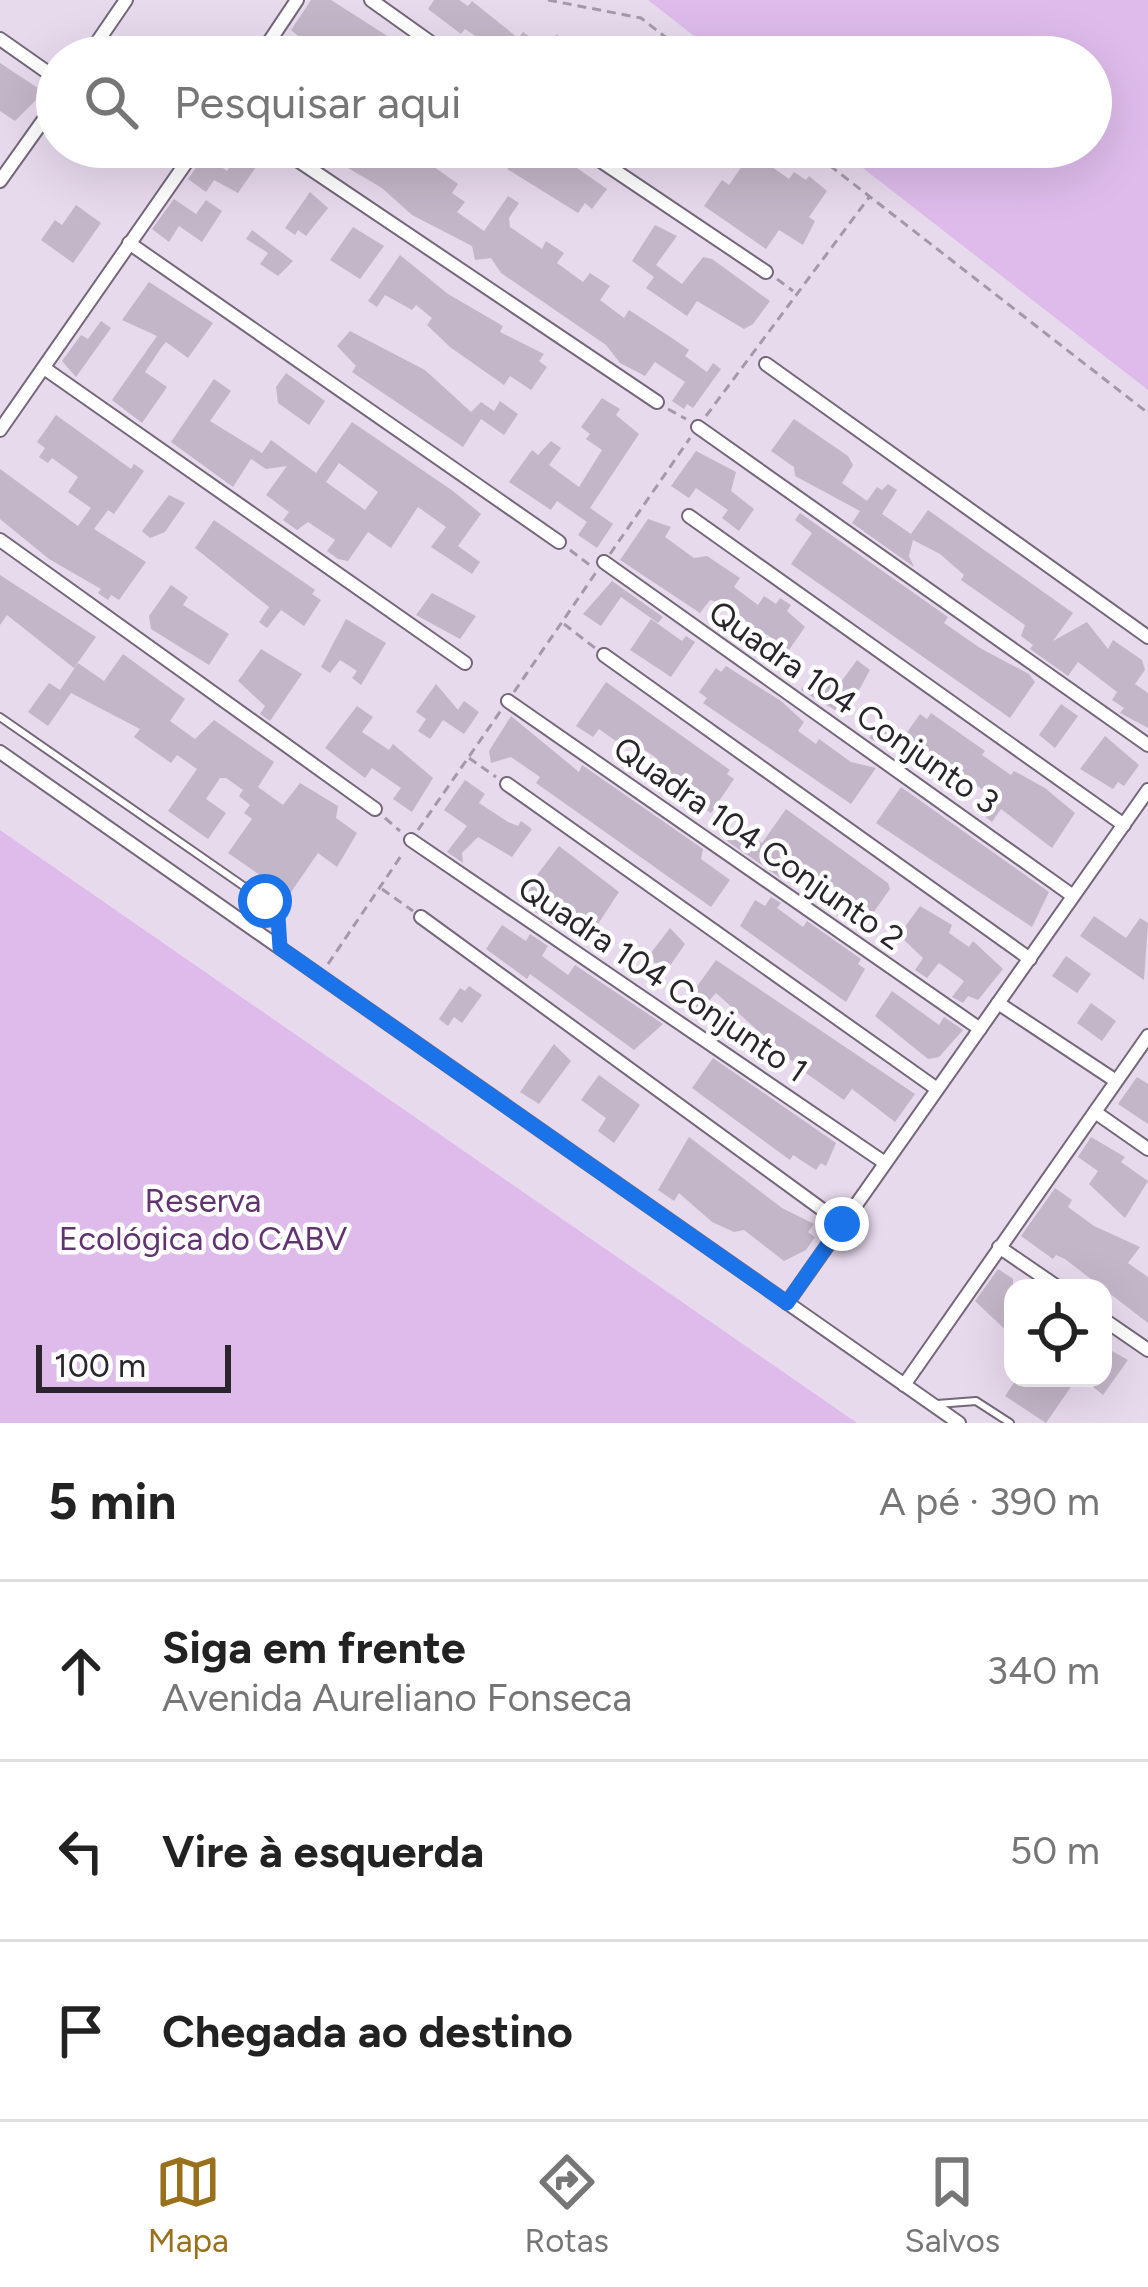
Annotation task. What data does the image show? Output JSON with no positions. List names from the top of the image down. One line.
{"streets":{"street":["Quadra 104 Conjunto 3","Quadra 104 Conjunto 2","Quadra 104 Conjunto 1"]},"parks":["Reserva Ecológica do CABV"],"scale_bar":"100 m","page":{"search":"Pesquisar aqui","scale":"100 m","heading":["5 min","A pé · 390 m"],"list":[["Siga em frente","Avenida Aureliano Fonseca","340 m"],["Vire à esquerda","50 m"],"Chegada ao destino"],"nav":["Mapa","Rotas","Salvos"]}}
